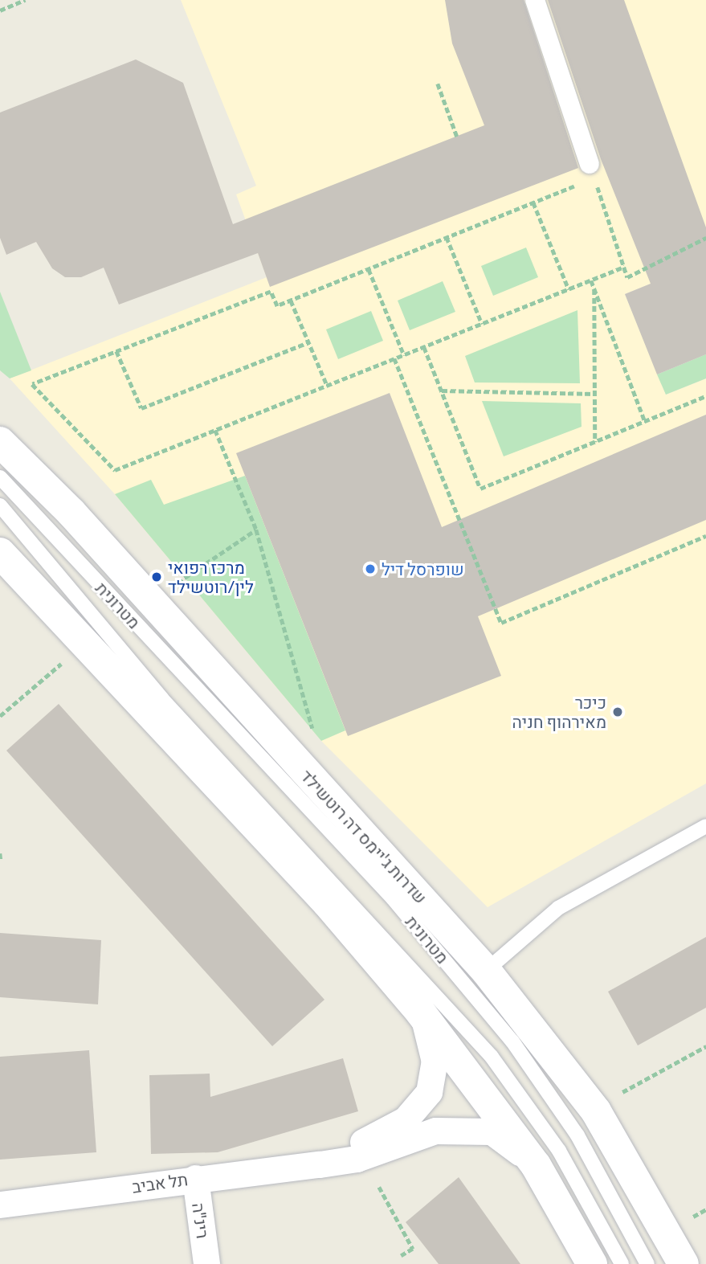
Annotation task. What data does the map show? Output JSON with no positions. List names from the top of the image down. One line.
{"streets":{"street":["שדרות ג'יימס דה רוטשילד","תל אביב","רינ\"ה"],"lane":["מטרונית"]},"crossings":[["תל אביב","רינ\"ה"]],"places":["שופרסל דיל","מרכז רפואי לין/רוטשילד","כיכר מאירהוף חניה"]}
